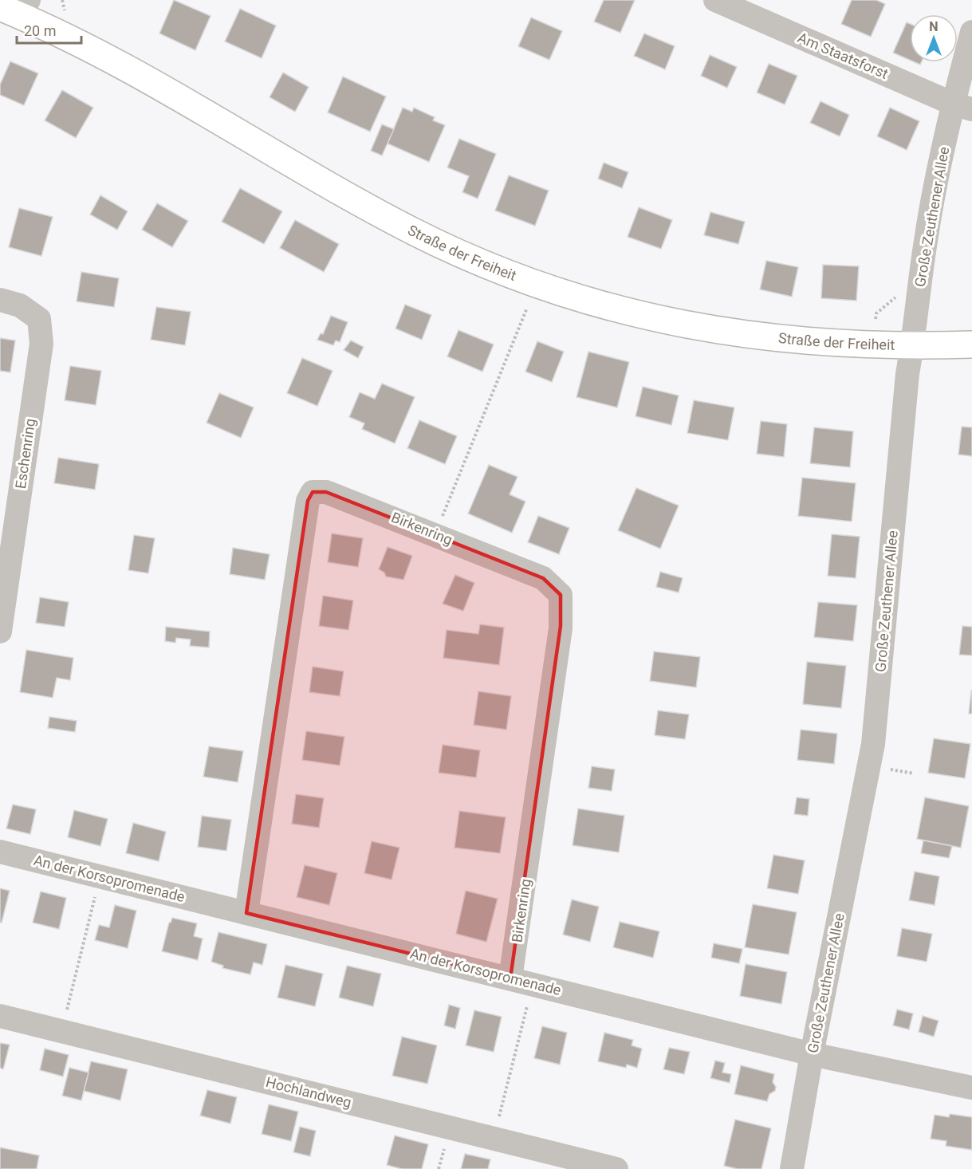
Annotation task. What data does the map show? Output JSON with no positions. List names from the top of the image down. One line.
{"streets":{"street":["Am Staatsforst","Große Zeuthener Allee","Straße der Freiheit","Eschenring","Birkenring","An der Korsopromenade","Hochlandweg"]},"crossings":[["Am Staatsforst","Große Zeuthener Allee"],["Große Zeuthener Allee","Straße der Freiheit"],["Große Zeuthener Allee","An der Korsopromenade"],["Birkenring","An der Korsopromenade"]],"scale_bar":"20 m","north":"top"}
